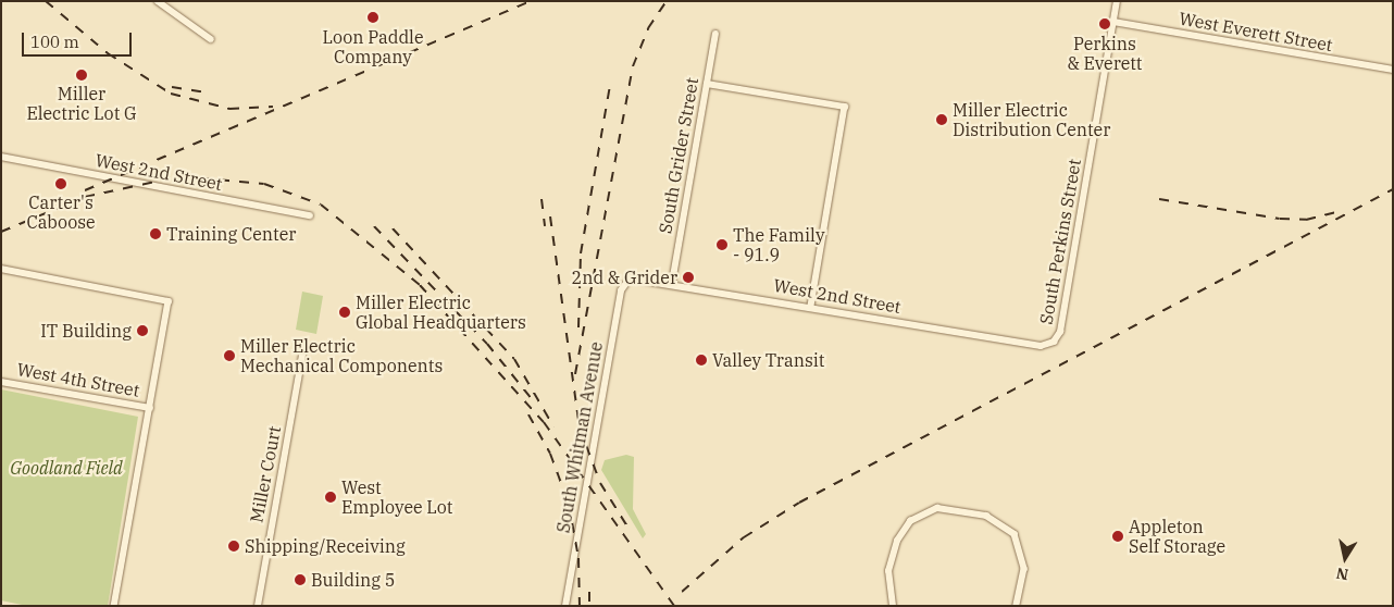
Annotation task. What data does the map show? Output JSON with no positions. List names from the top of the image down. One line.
{"streets":{"street":["West Everett Street","South Grider Street","West 2nd Street","South Perkins Street","West 4th Street","South Whitman Avenue","Miller Court"]},"crossings":[["West Everett Street","South Perkins Street"],["South Grider Street","West 2nd Street"],["West 2nd Street","South Perkins Street"],["West 2nd Street","South Whitman Avenue"]],"parks":["Goodland Field"],"places":["Loon Paddle Company","Perkins & Everett","Miller Electric Lot G","Miller Electric Distribution Center","Carter's Caboose","Training Center","The Family - 91.9","2nd & Grider","Miller Electric Global Headquarters","IT Building","Miller Electric Mechanical Components","Valley Transit","West Employee Lot","Appleton Self Storage","Shipping/Receiving","Building 5"],"scale_bar":"100 m","north":"bottom"}
